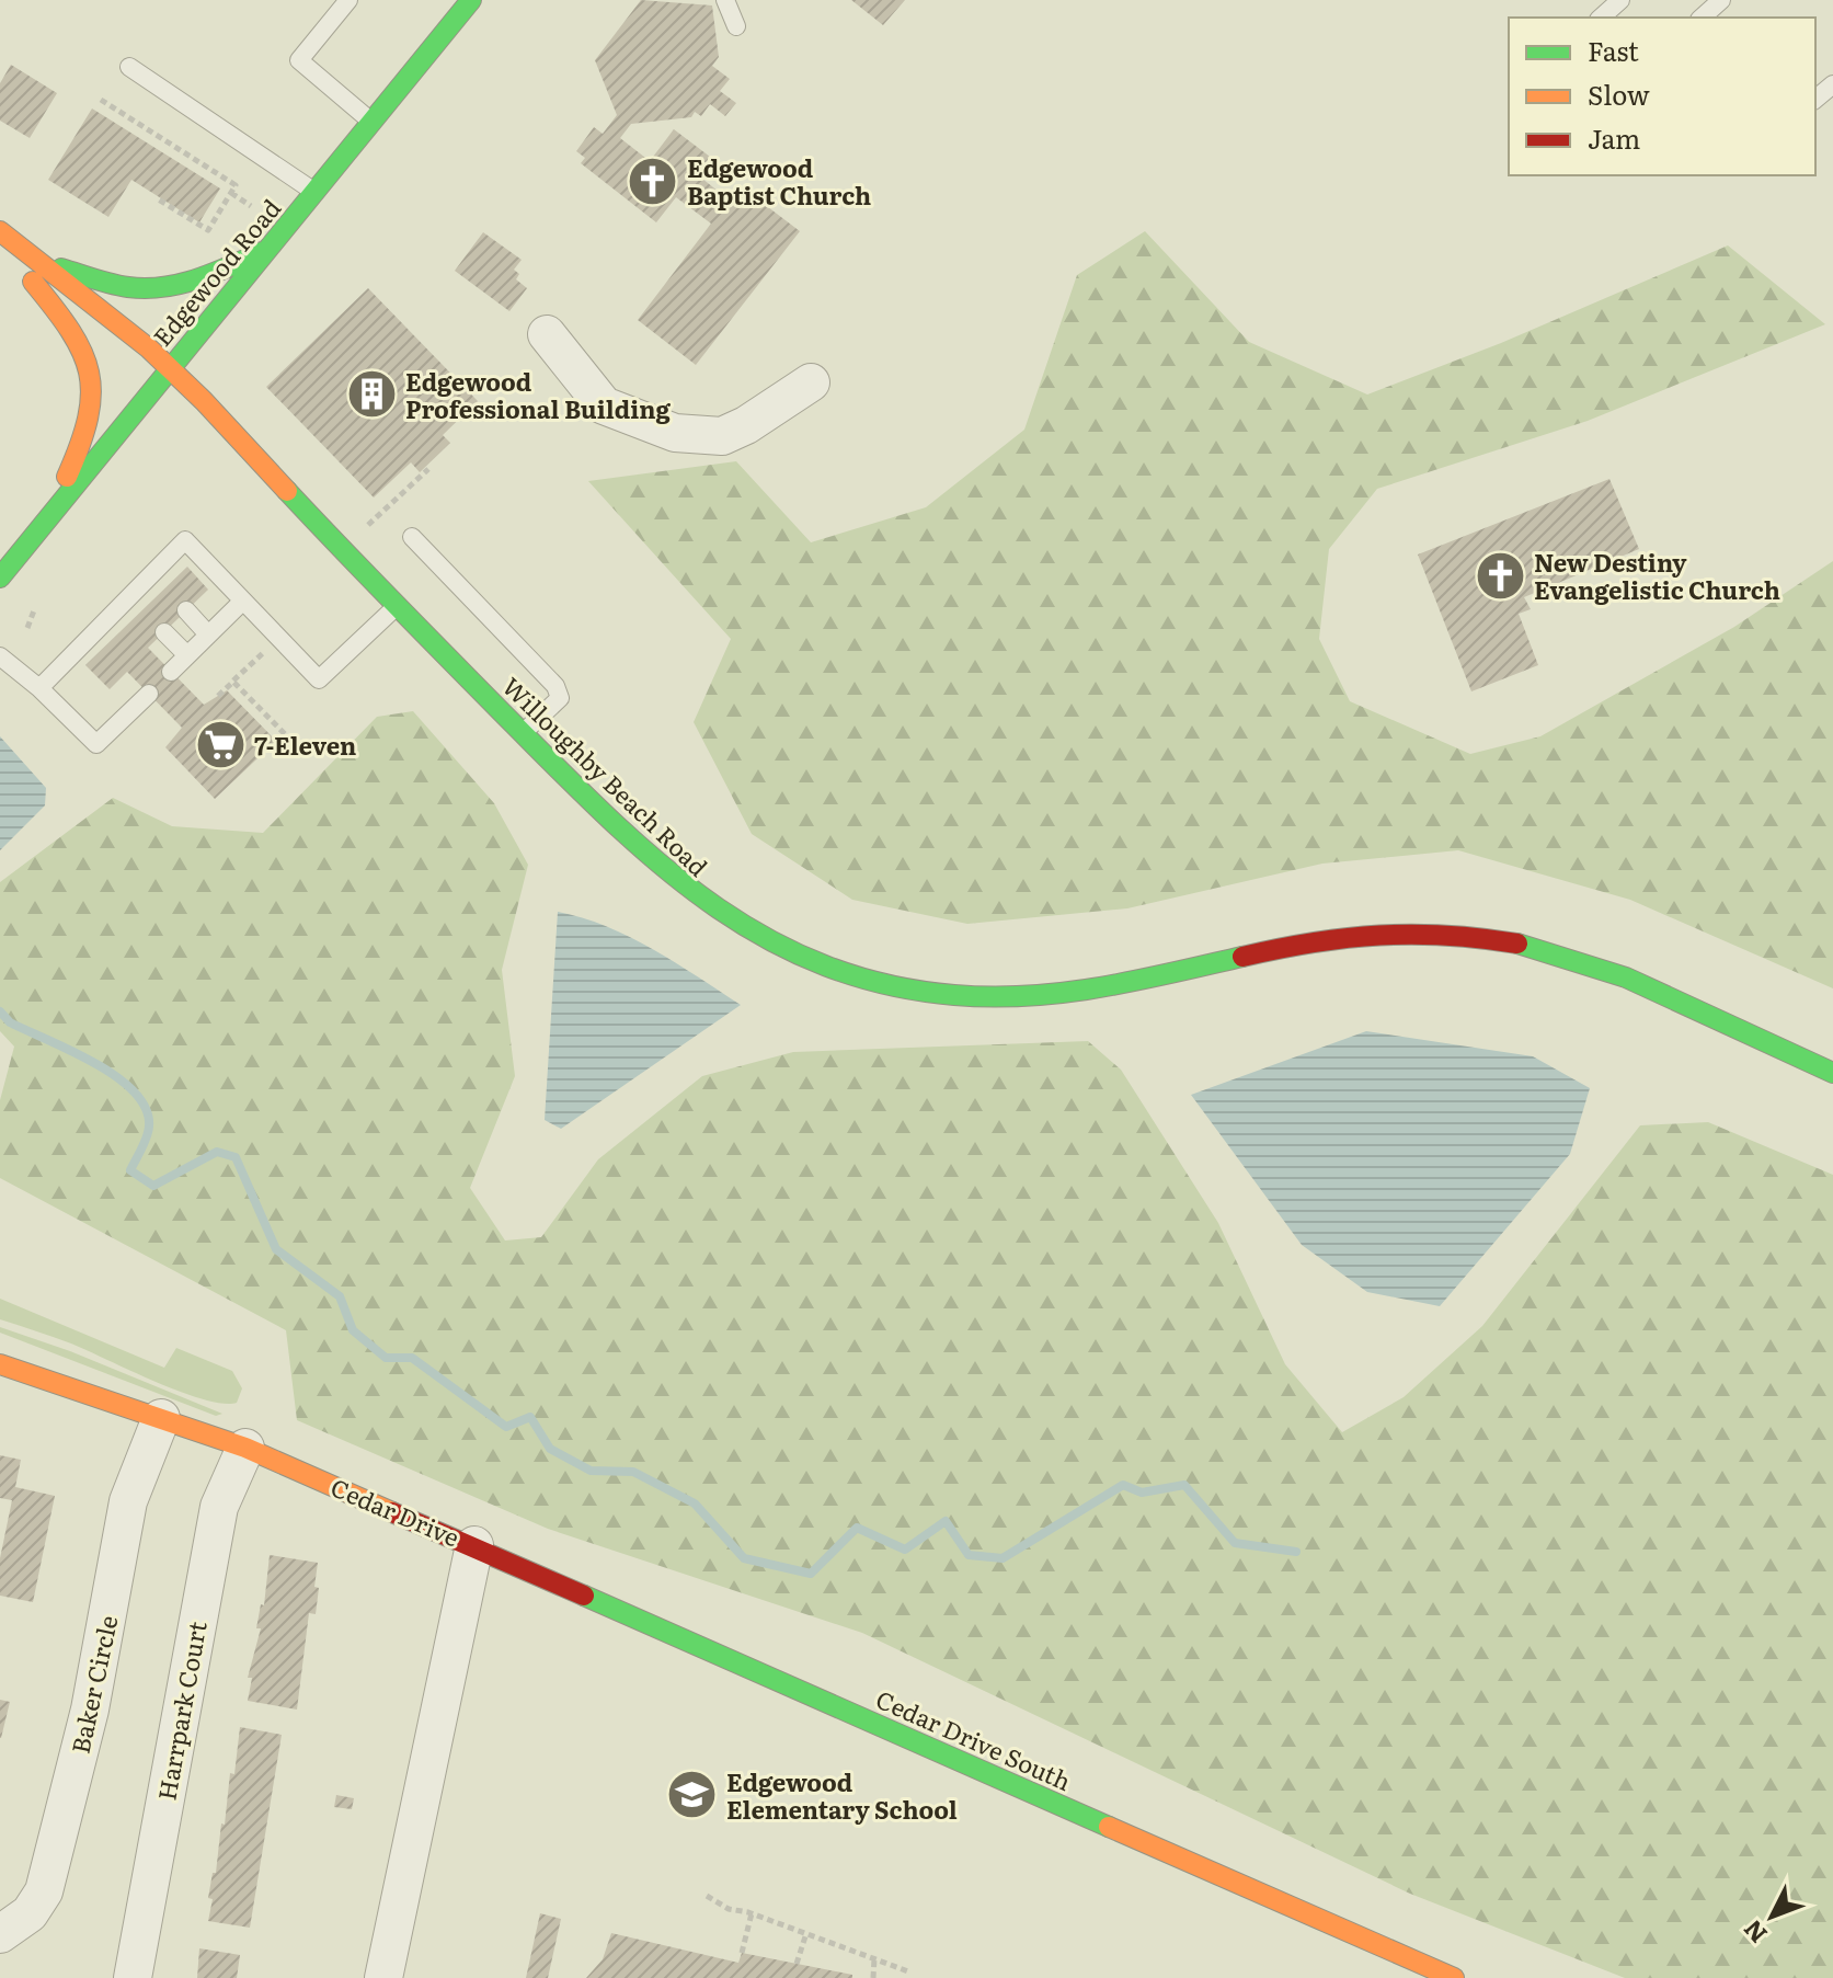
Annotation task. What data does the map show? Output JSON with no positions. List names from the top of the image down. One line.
{"streets":{"street":["Edgewood Road","Willoughby Beach Road","Cedar Drive","Baker Circle","Harrpark Court","Cedar Drive South"]},"crossings":[["Edgewood Road","Willoughby Beach Road"],["Cedar Drive","Baker Circle"],["Cedar Drive","Harrpark Court"],["Cedar Drive","Cedar Drive South"]],"places":{"church":["Edgewood Baptist Church","New Destiny Evangelistic Church"],"building":["Edgewood Professional Building"],"supermarket":["7-Eleven"],"school or university":["Edgewood Elementary School"]},"legend":["Fast","Slow","Jam"],"north":"bottom left"}
